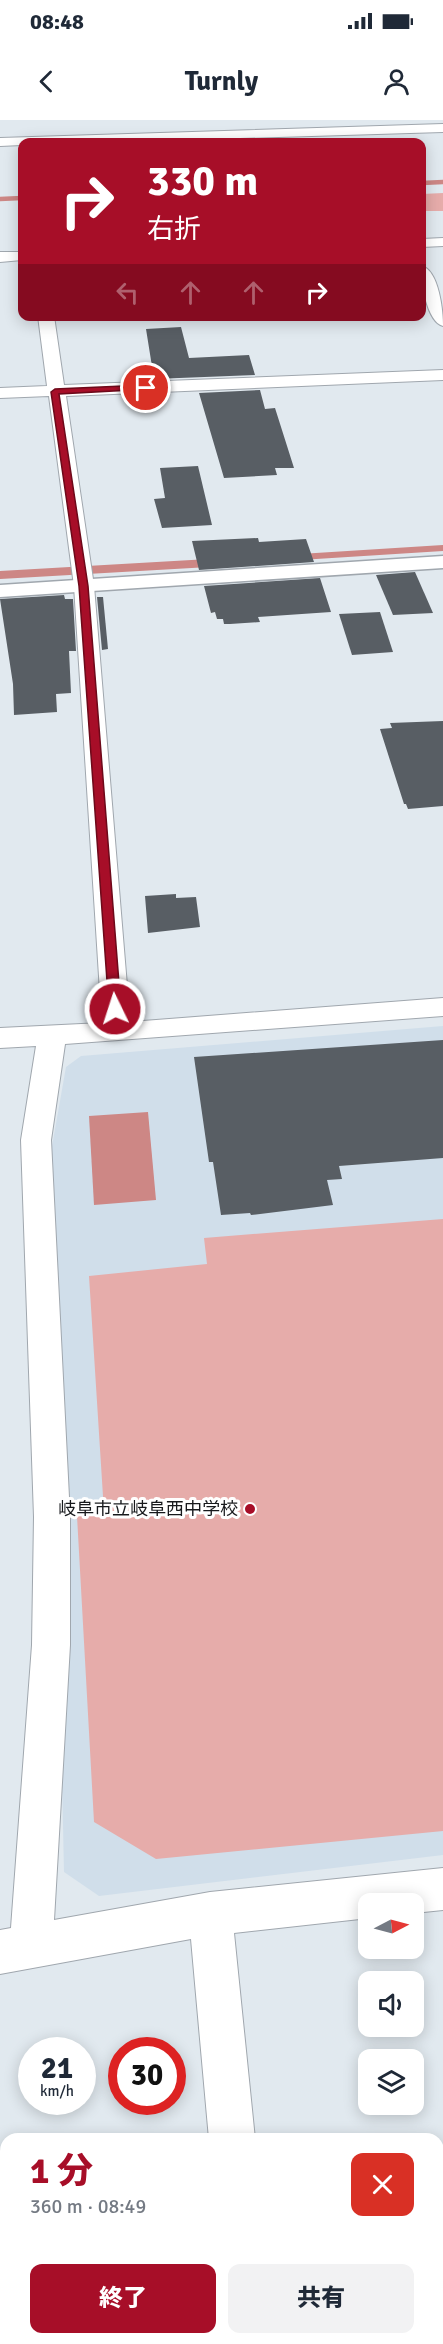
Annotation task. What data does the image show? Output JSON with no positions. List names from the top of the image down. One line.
{"places":["岐阜市立岐阜西中学校"],"north":"right","page":{"status":"08:48","header":"Turnly","turn":["330 m","右折"],"speed":"21 km/h","limit":"30","heading":["1 分","360 m · 08:49"],"buttons":["終了","共有"]}}
